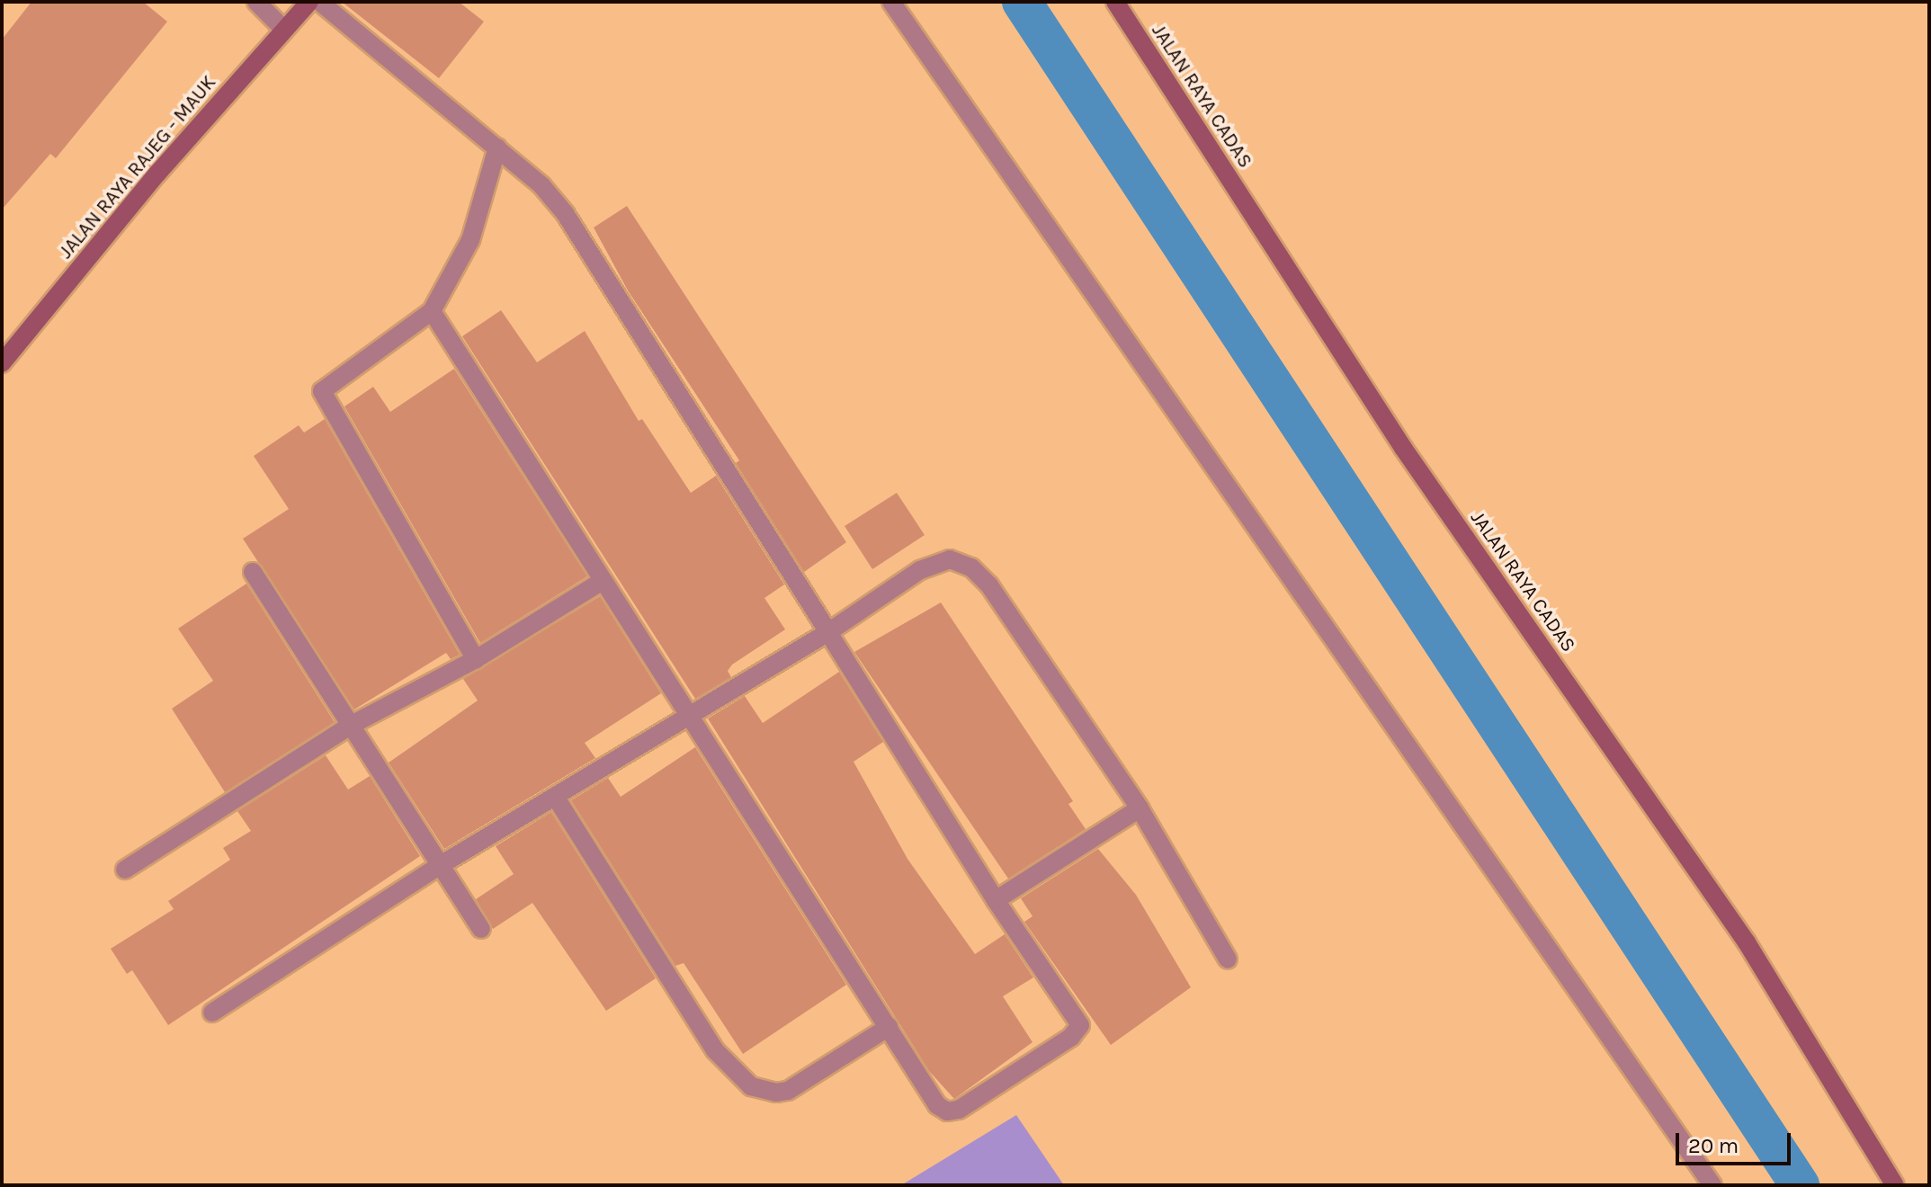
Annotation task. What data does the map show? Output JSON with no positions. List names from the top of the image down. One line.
{"streets":{"street":["JALAN RAYA CADAS","JALAN RAYA RAJEG - MAUK"]},"scale_bar":"20 m"}
